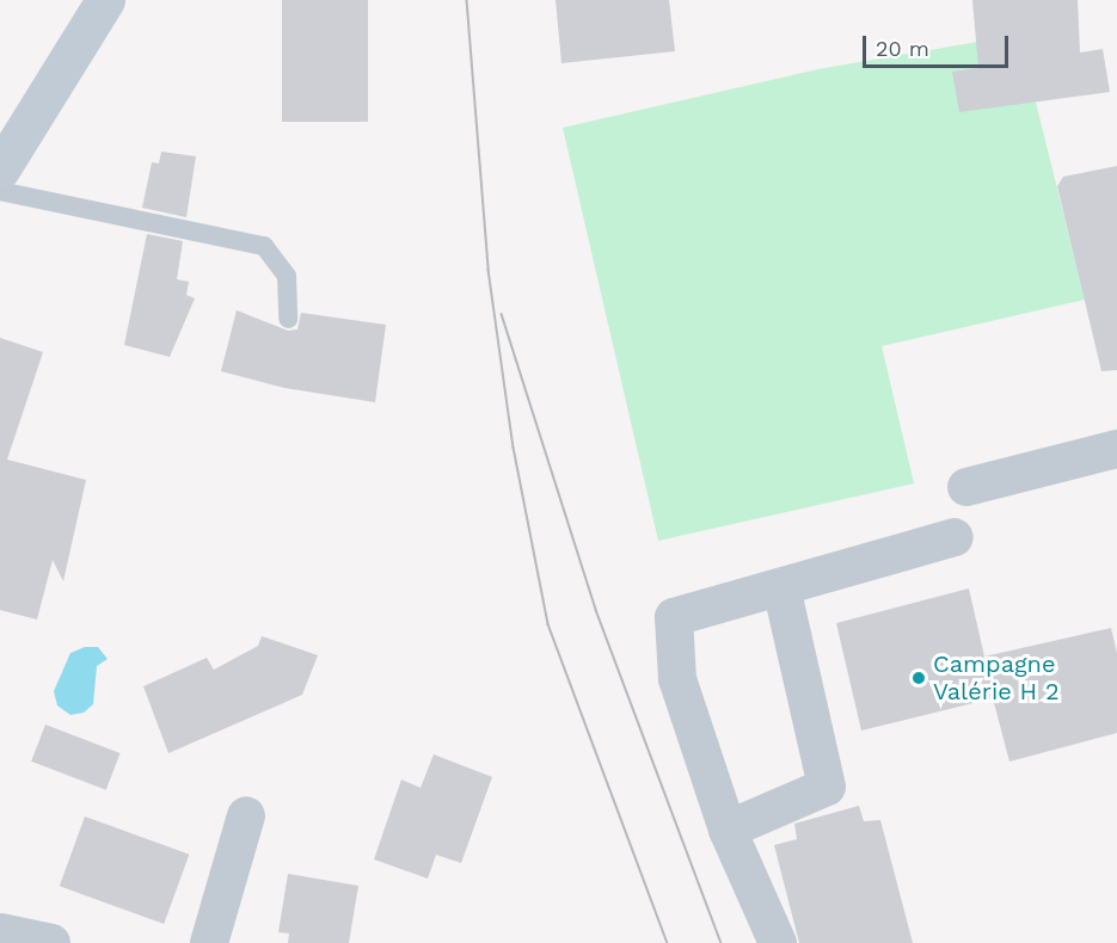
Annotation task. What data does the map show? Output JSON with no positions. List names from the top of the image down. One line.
{"places":["Campagne Valérie H 2"],"scale_bar":"20 m"}
